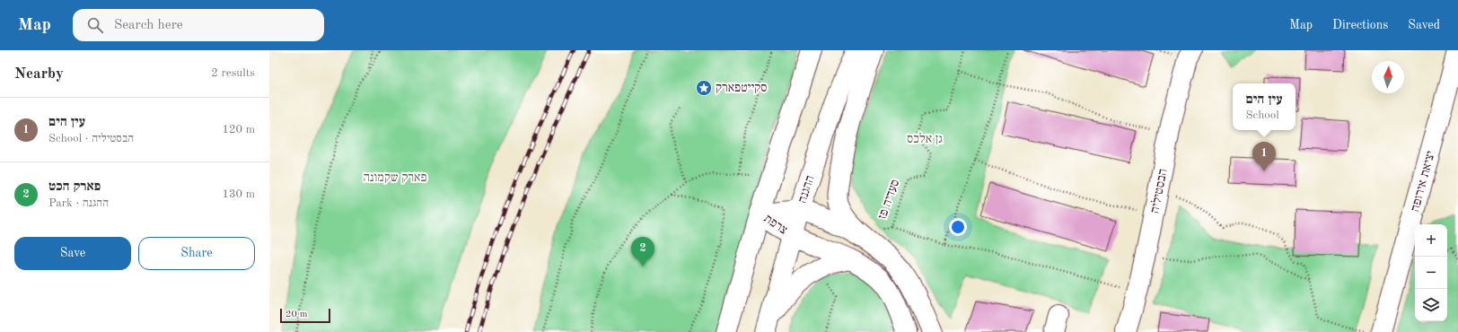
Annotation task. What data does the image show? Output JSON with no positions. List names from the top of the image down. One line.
{"streets":{"main road":["יציאת אירופה","ההגנה","הבסטיליה","צרפת"],"path":["סעדיה פז"]},"crossings":[["ההגנה","צרפת"],["סעדיה פז","צרפת"]],"parks":["גן אלכס","פארק שקמונה"],"places":{"place":["סקייטפארק"]},"scale_bar":"20 m","north":"top","page":{"header":"Map","search":"Search here","nav":["Map","Directions","Saved"],"heading":["Nearby","2 results"],"popup":["עין הים","School"],"list":[{"mark":"1","name":"עין הים","note":"School · הבסטיליה","value":"120 m"},{"mark":"2","name":"פארק הכט","note":"Park · ההגנה","value":"130 m"}],"pins":["1","2"],"map_buttons":["+","−"],"buttons":["Save","Share"],"scale":"20 m"}}
